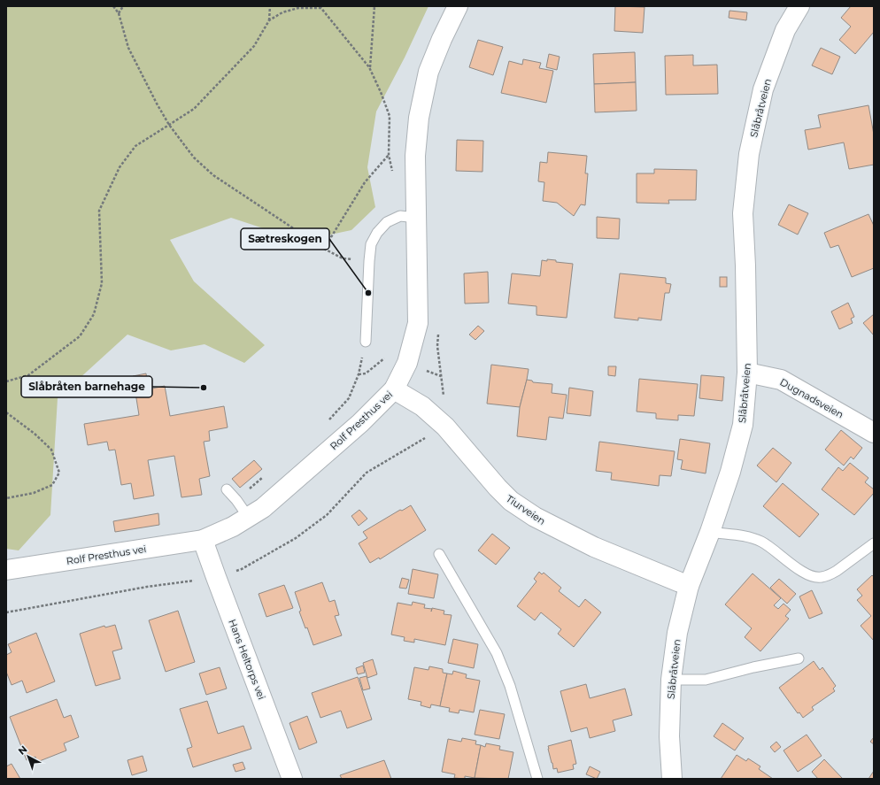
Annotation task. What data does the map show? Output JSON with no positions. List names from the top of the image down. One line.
{"streets":{"street":["Slåbråtveien","Dugnadsveien","Rolf Presthus vei","Tiurveien","Hans Heltorps vei"]},"crossings":[["Slåbråtveien","Dugnadsveien"],["Slåbråtveien","Tiurveien"],["Rolf Presthus vei","Tiurveien"],["Rolf Presthus vei","Hans Heltorps vei"]],"places":["Sætreskogen","Slåbråten barnehage"],"north":"top left"}
